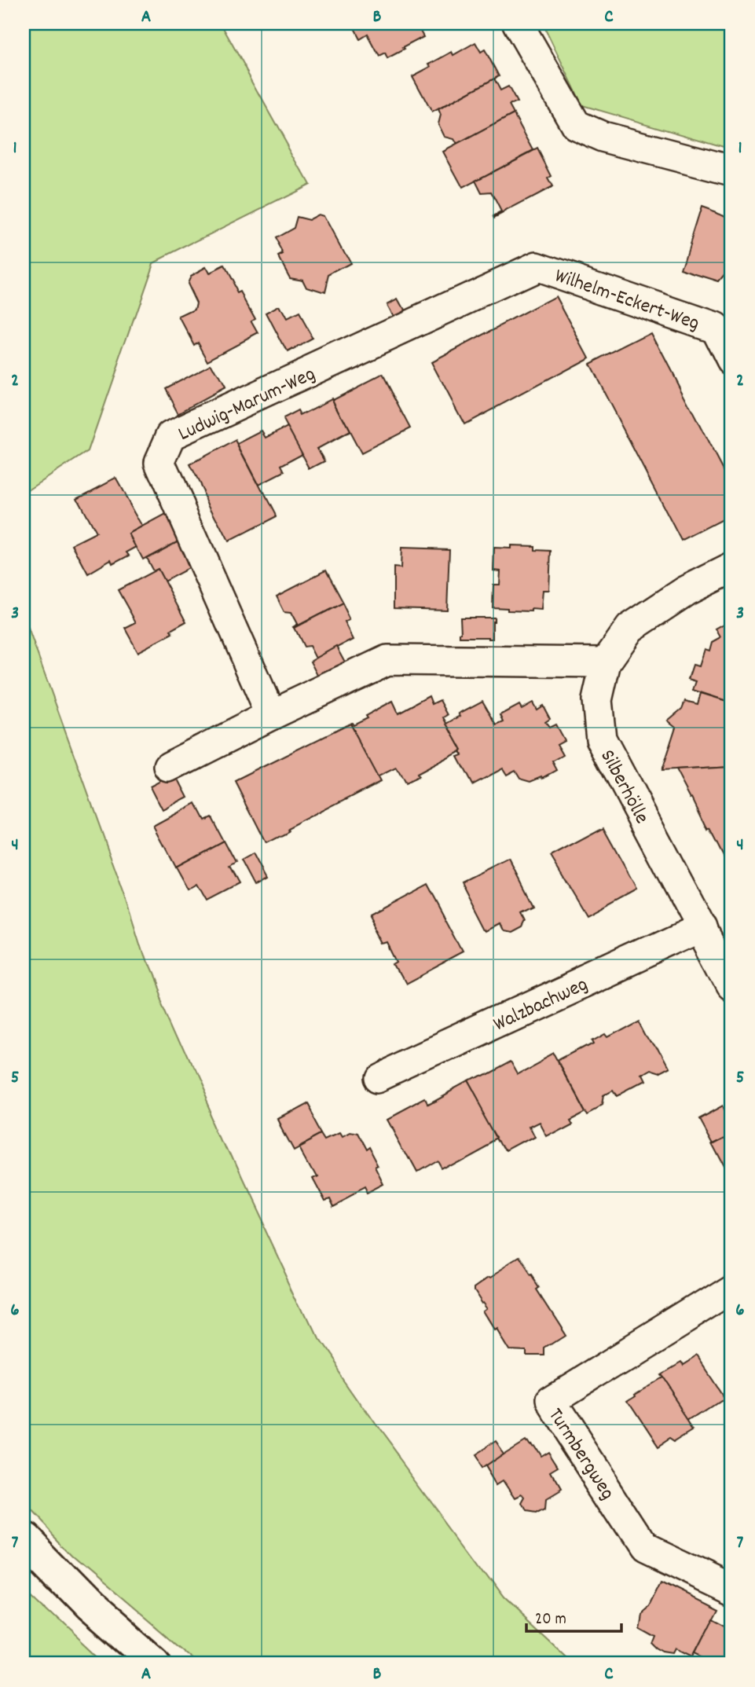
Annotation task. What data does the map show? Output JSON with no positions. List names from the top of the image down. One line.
{"streets":{"street":["Wilhelm-Eckert-Weg","Ludwig-Marum-Weg","Silberhölle","Walzbachweg","Turmbergweg"]},"crossings":[["Wilhelm-Eckert-Weg","Ludwig-Marum-Weg"],["Silberhölle","Walzbachweg"]],"scale_bar":"20 m","grid":{"columns":["A","B","C"],"rows":["1","2","3","4","5","6","7"]}}
